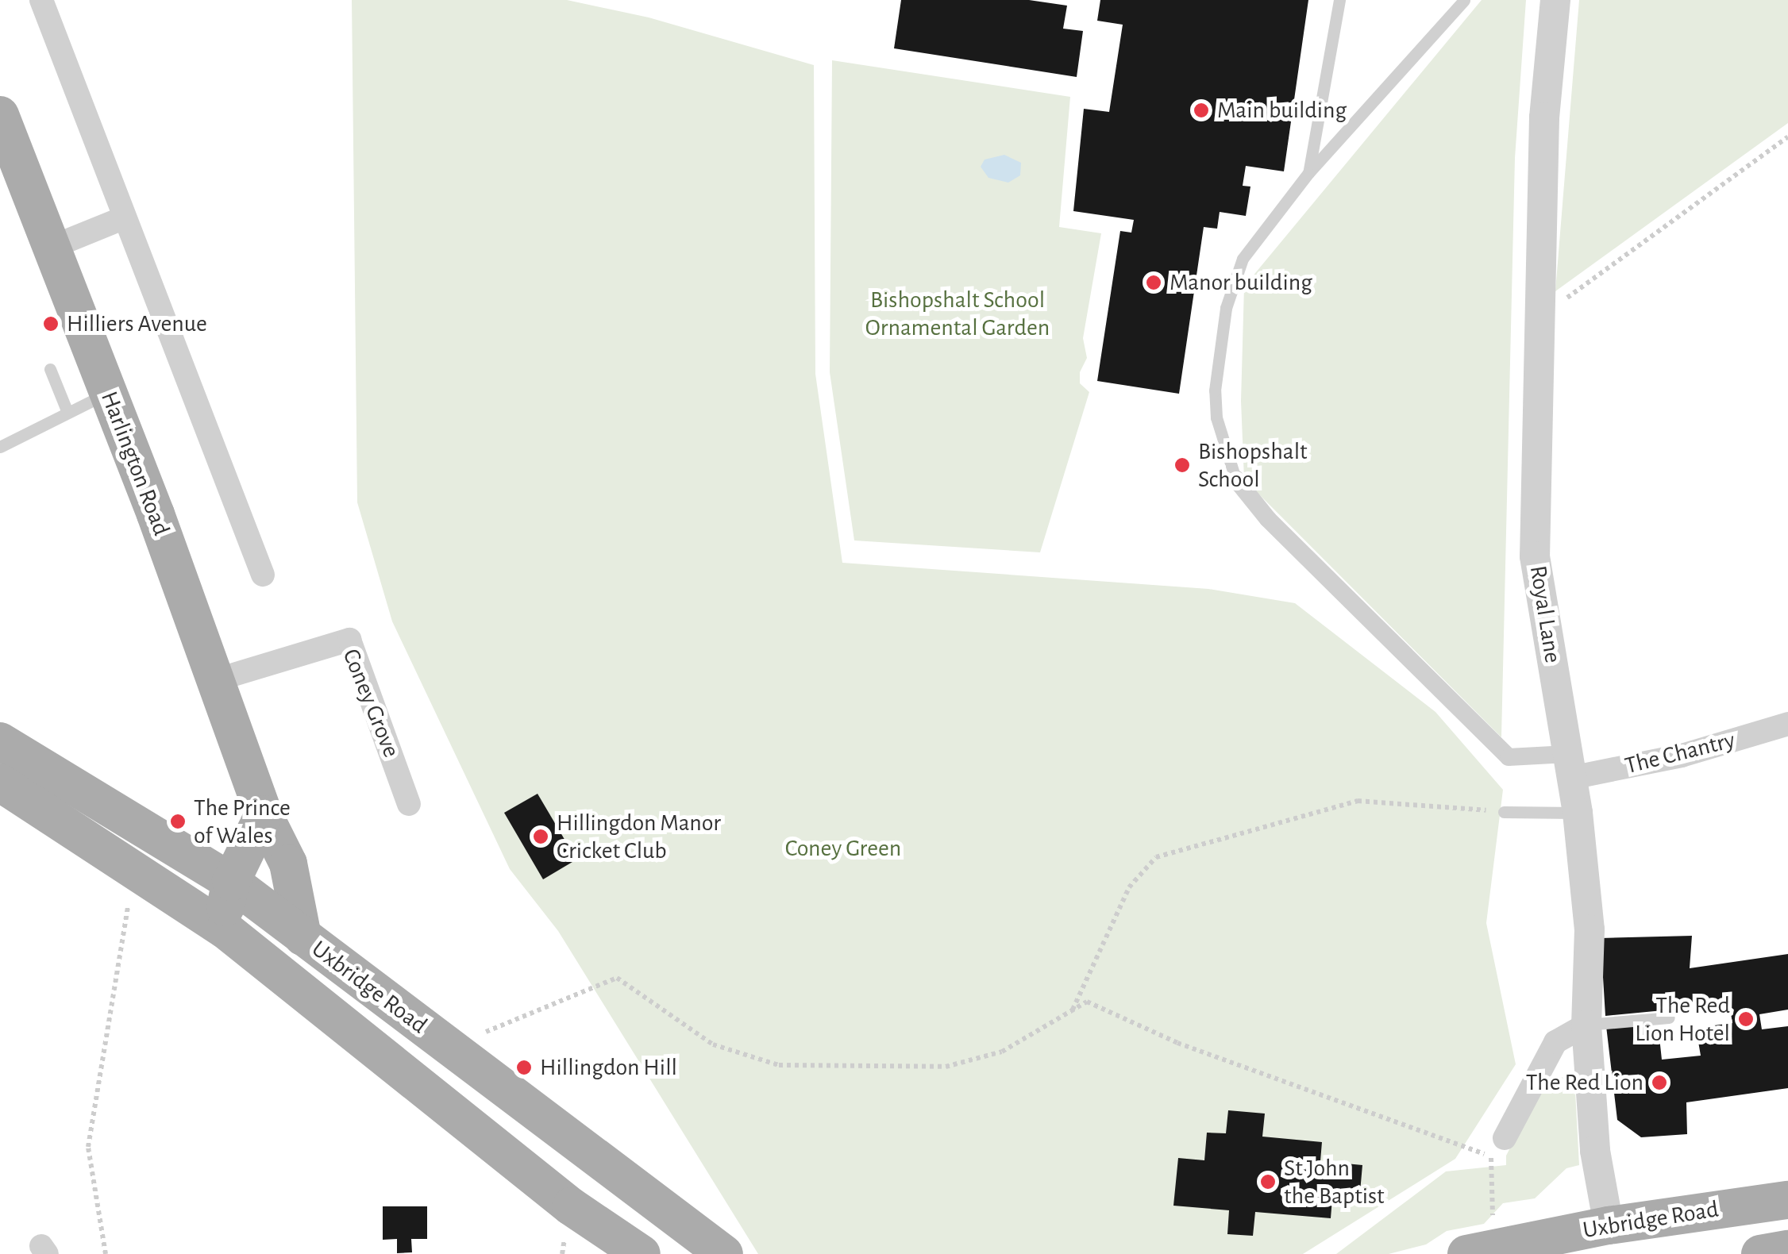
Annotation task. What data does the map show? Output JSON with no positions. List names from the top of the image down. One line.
{"streets":{"main road":["Harlington Road","Uxbridge Road"],"street":["Royal Lane","Coney Grove","The Chantry"]},"crossings":[["Harlington Road","Coney Grove"],["Harlington Road","Uxbridge Road"],["Royal Lane","The Chantry"],["Royal Lane","Uxbridge Road"]],"parks":["Bishopshalt School Ornamental Garden","Coney Green"],"places":["Main building","Manor building","Hilliers Avenue","Bishopshalt School","The Prince of Wales","Hillingdon Manor Cricket Club","The Red Lion Hotel","Hillingdon Hill","The Red Lion","St John the Baptist"]}
